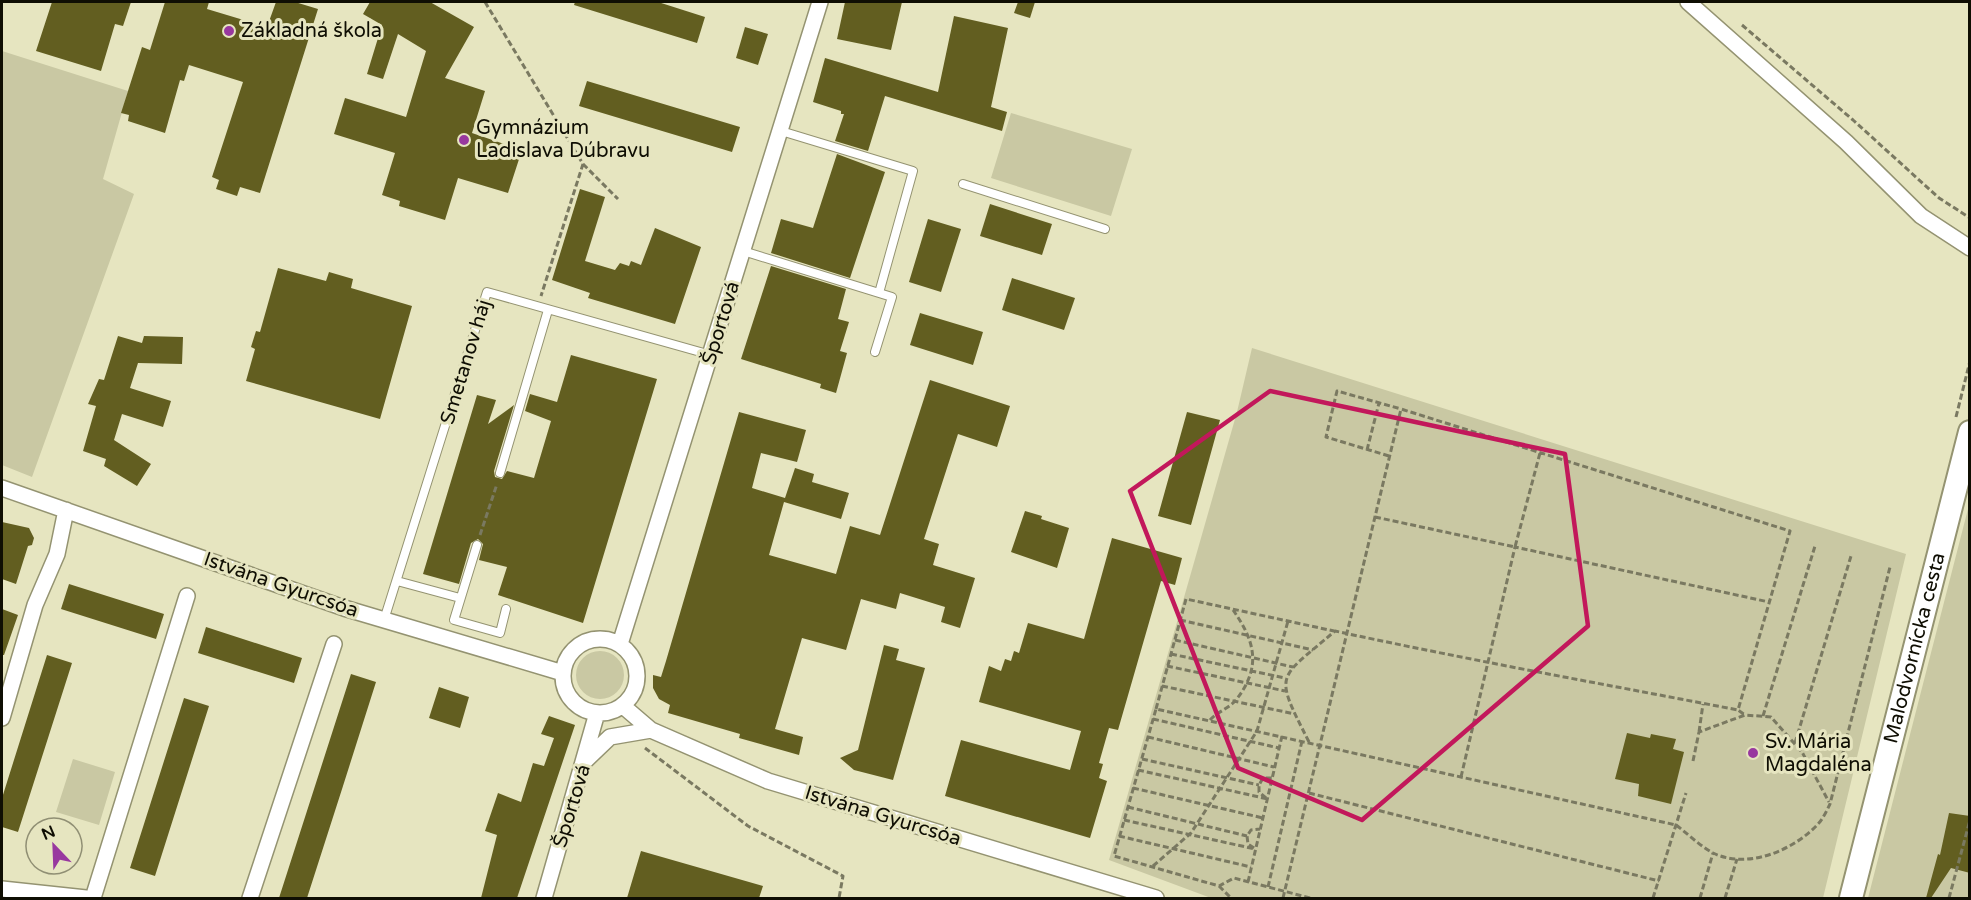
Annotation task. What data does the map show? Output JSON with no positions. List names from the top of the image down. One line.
{"streets":{"street":["Športová","Istvána Gyurcsóa","Malodvornícka cesta"],"lane":["Smetanov háj"]},"crossings":[["Športová","Smetanov háj"],["Športová","Istvána Gyurcsóa"],["Smetanov háj","Istvána Gyurcsóa"]],"places":["Základná škola","Gymnázium Ladislava Dúbravu","Sv. Mária Magdaléna"],"north":"top left"}
